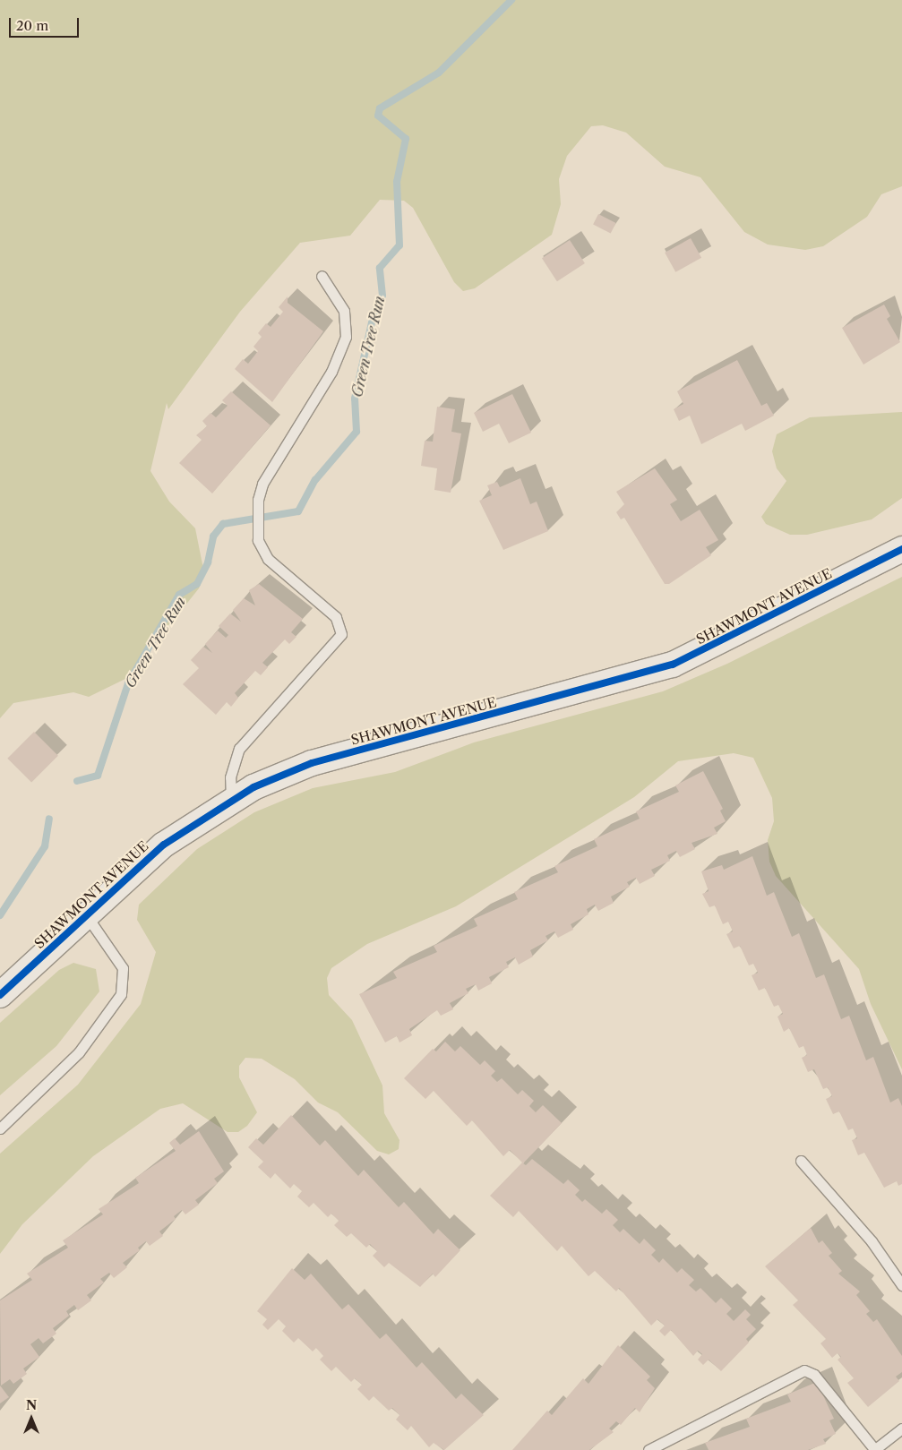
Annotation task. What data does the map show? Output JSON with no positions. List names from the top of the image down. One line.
{"streets":{"main road":["SHAWMONT AVENUE"]},"water":["Green Tree Run"],"scale_bar":"20 m","north":"top"}
